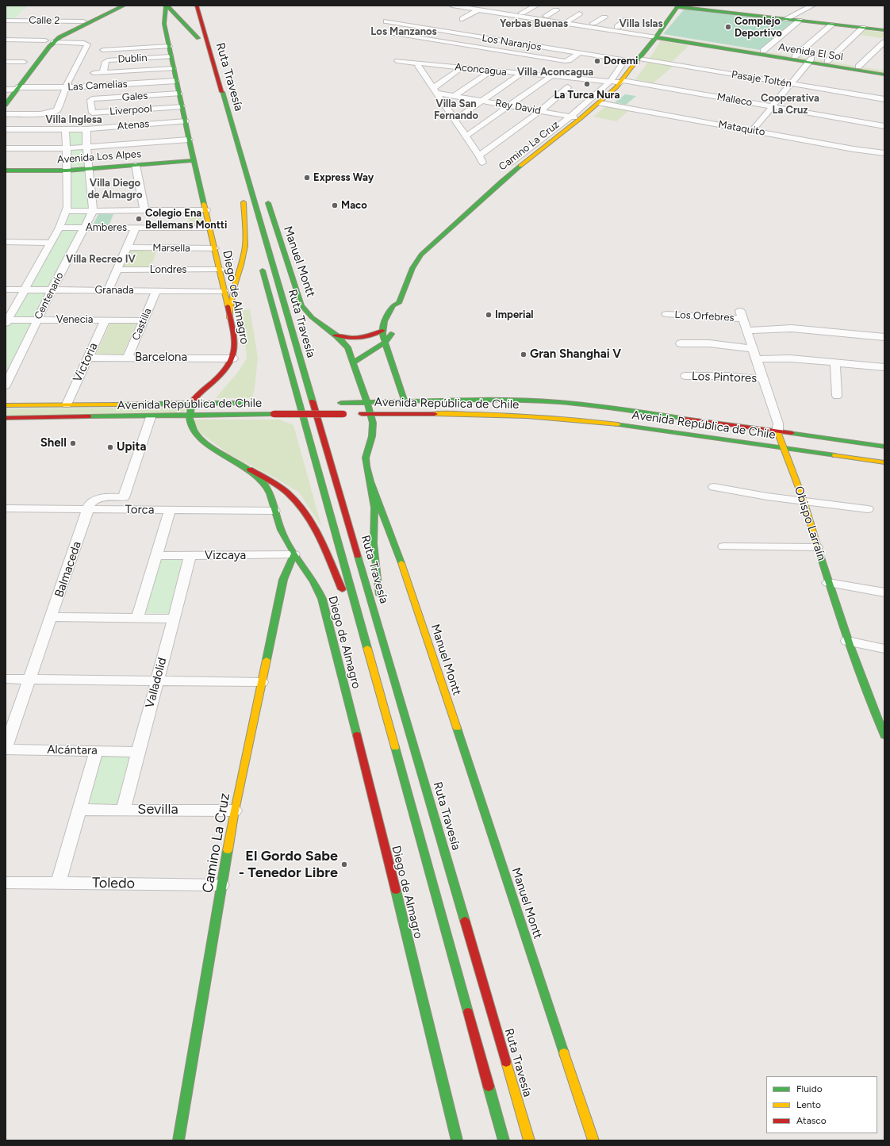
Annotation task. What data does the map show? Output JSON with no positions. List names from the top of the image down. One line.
{"streets":{"main road":["Avenida El Sol","Ruta Travesía","Camino La Cruz","Avenida Los Alpes","Manuel Montt","Diego de Almagro","Avenida República de Chile","Obispo Larraín"],"street":["Calle 2","Los Naranjos","Dublin","Aconcagua","Pasaje Toltén","Las Camelias","Gales","Malleco","Rey David","Liverpool","Atenas","Mataquito","Amberes","Marsella","Londres","Granada","Centenario","Los Orfebres","Venecia","Castilla","Barcelona","Victoria","Los Pintores","Torca","Vizcaya","Balmaceda","Valladolid","Alcántara","Sevilla","Toledo"]},"crossings":[["Los Naranjos","Pasaje Toltén"],["Los Naranjos","Camino La Cruz"],["Avenida El Sol","Camino La Cruz"],["Dublin","Diego de Almagro"],["Aconcagua","Malleco"],["Aconcagua","Camino La Cruz"],["Ruta Travesía","Manuel Montt"],["Ruta Travesía","Diego de Almagro"],["Pasaje Toltén","Camino La Cruz"],["Las Camelias","Diego de Almagro"],["Gales","Liverpool"],["Gales","Diego de Almagro"],["Malleco","Camino La Cruz"],["Rey David","Camino La Cruz"],["Liverpool","Diego de Almagro"],["Atenas","Centenario"],["Atenas","Diego de Almagro"],["Mataquito","Camino La Cruz"],["Camino La Cruz","Diego de Almagro"],["Camino La Cruz","Vizcaya"],["Camino La Cruz","Sevilla"],["Camino La Cruz","Toledo"],["Avenida Los Alpes","Centenario"],["Avenida Los Alpes","Diego de Almagro"],["Amberes","Centenario"],["Amberes","Diego de Almagro"],["Marsella","Diego de Almagro"],["Manuel Montt","Avenida República de Chile"],["Londres","Diego de Almagro"],["Granada","Centenario"],["Granada","Diego de Almagro"],["Granada","Castilla"],["Centenario","Venecia"],["Diego de Almagro","Barcelona"],["Diego de Almagro","Avenida República de Chile"],["Diego de Almagro","Torca"],["Diego de Almagro","Vizcaya"],["Los Orfebres","Obispo Larraín"],["Venecia","Castilla"],["Venecia","Victoria"],["Castilla","Barcelona"],["Barcelona","Victoria"],["Victoria","Avenida República de Chile"],["Los Pintores","Obispo Larraín"],["Avenida República de Chile","Obispo Larraín"],["Torca","Balmaceda"],["Vizcaya","Valladolid"],["Balmaceda","Alcántara"],["Valladolid","Alcántara"],["Valladolid","Sevilla"]],"districts":["Yerbas Buenas","Villa Islas","Los Manzanos","Villa Aconcagua","Cooperativa La Cruz","Villa San Fernando","Villa Inglesa","Villa Diego de Almagro","Villa Recreo IV"],"places":["Complejo Deportivo","Doremi","La Turca Nura","Express Way","Maco","Colegio Ena Bellemans Montti","Imperial","Gran Shanghai V","Shell","Upita","El Gordo Sabe - Tenedor Libre"],"legend":["Fluido","Lento","Atasco"]}
